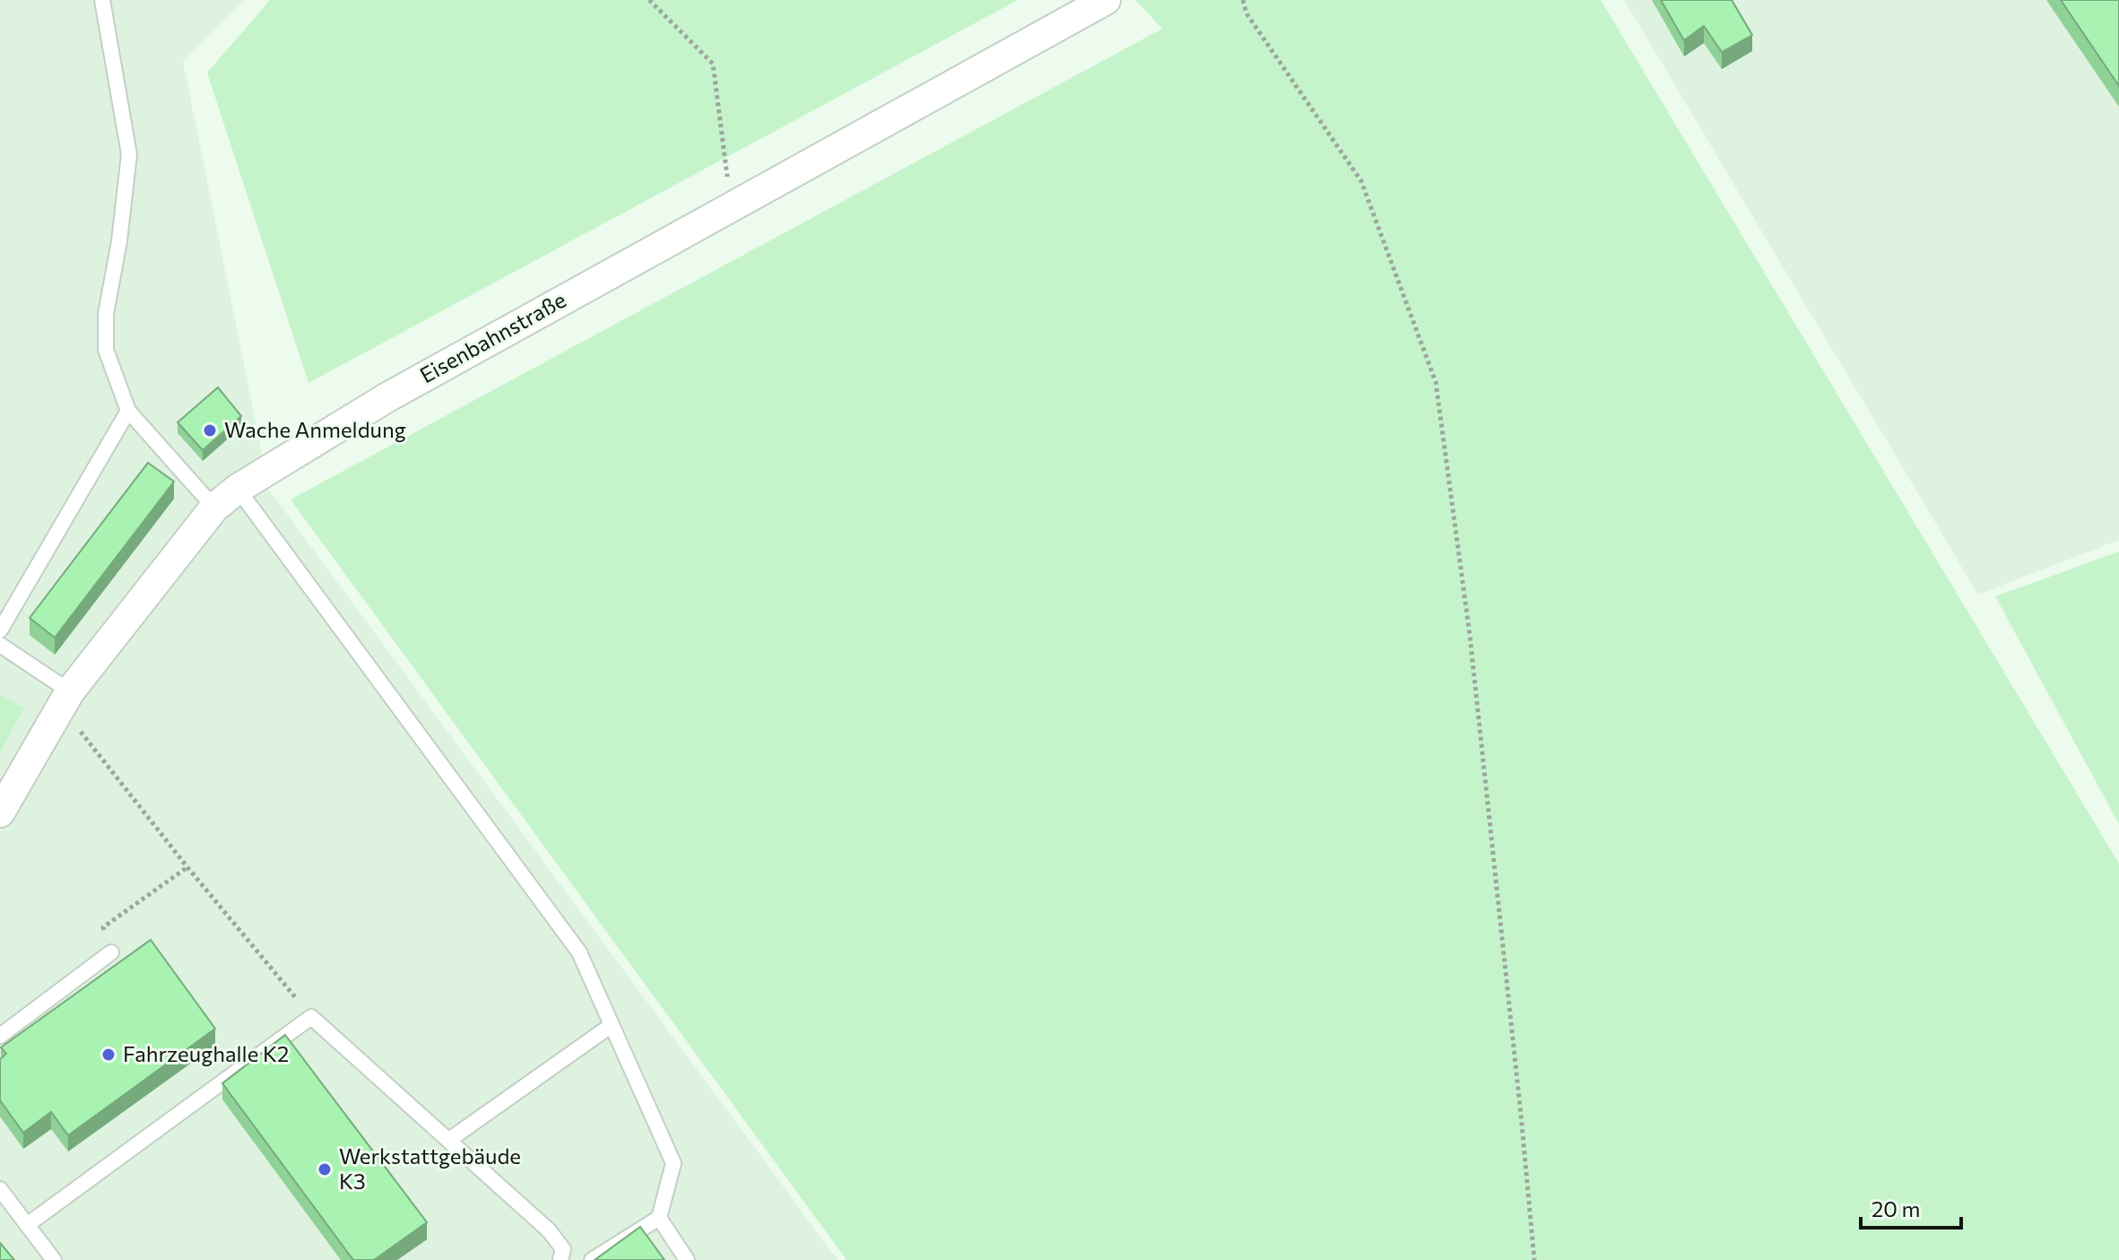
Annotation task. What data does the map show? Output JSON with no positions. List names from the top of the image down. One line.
{"streets":{"street":["Eisenbahnstraße"]},"places":["Wache Anmeldung","Fahrzeughalle K2","Werkstattgebäude K3"],"scale_bar":"20 m"}
